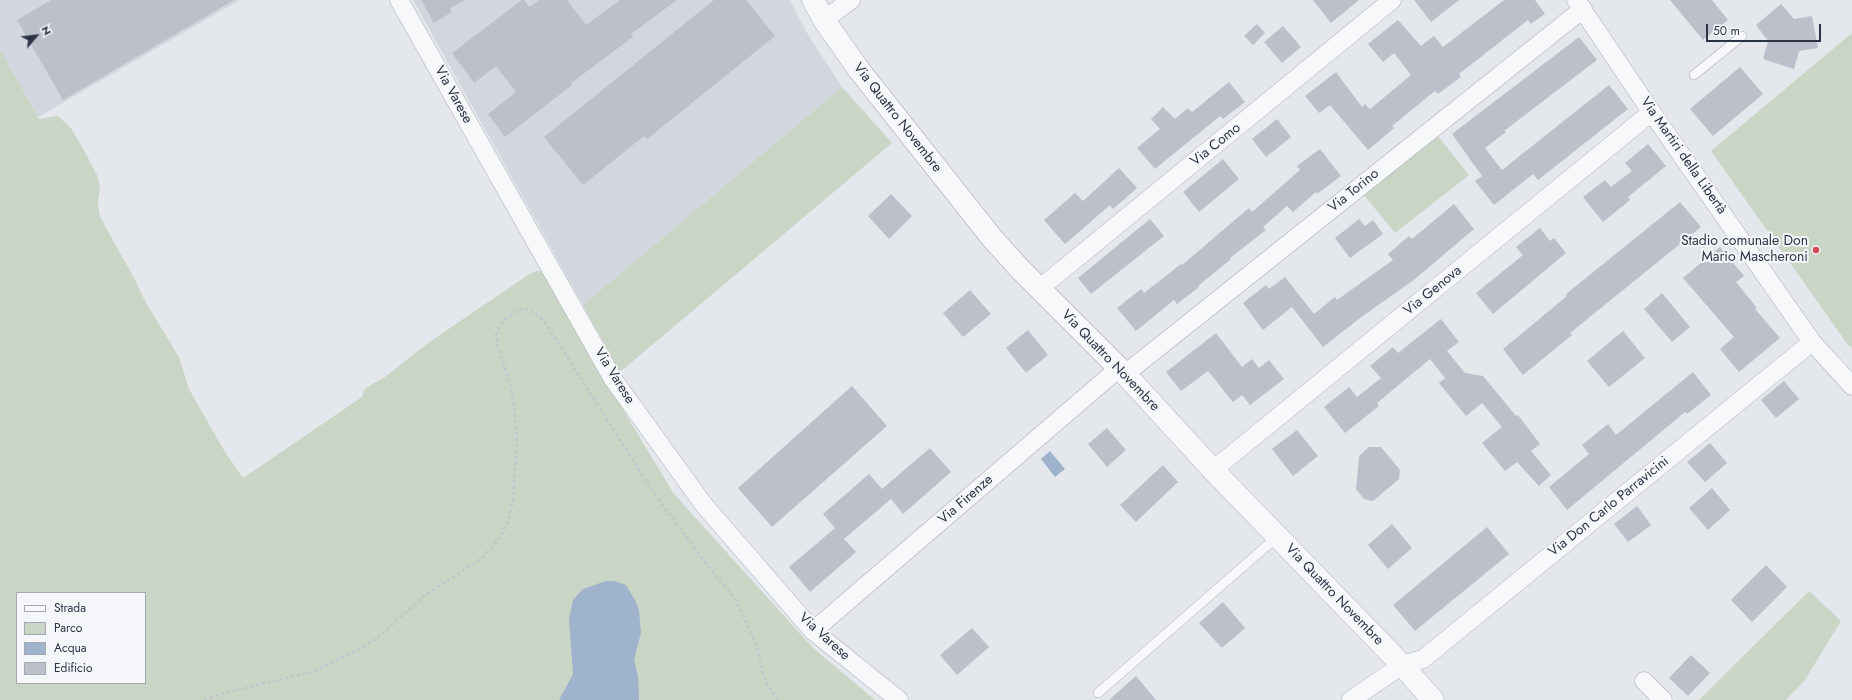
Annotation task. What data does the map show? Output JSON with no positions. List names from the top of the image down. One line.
{"streets":{"street":["Via Varese","Via Quattro Novembre","Via Como","Via Martiri della Libertà","Via Torino","Via Genova","Via Firenze","Via Don Carlo Parravicini"]},"crossings":[["Via Varese","Via Firenze"],["Via Quattro Novembre","Via Como"],["Via Quattro Novembre","Via Torino"],["Via Quattro Novembre","Via Genova"],["Via Quattro Novembre","Via Firenze"],["Via Quattro Novembre","Via Don Carlo Parravicini"],["Via Martiri della Libertà","Via Torino"],["Via Martiri della Libertà","Via Genova"],["Via Martiri della Libertà","Via Don Carlo Parravicini"],["Via Torino","Via Firenze"]],"places":["Stadio comunale Don Mario Mascheroni"],"legend":["Strada","Parco","Acqua","Edificio"],"scale_bar":"50 m","north":"top right"}
